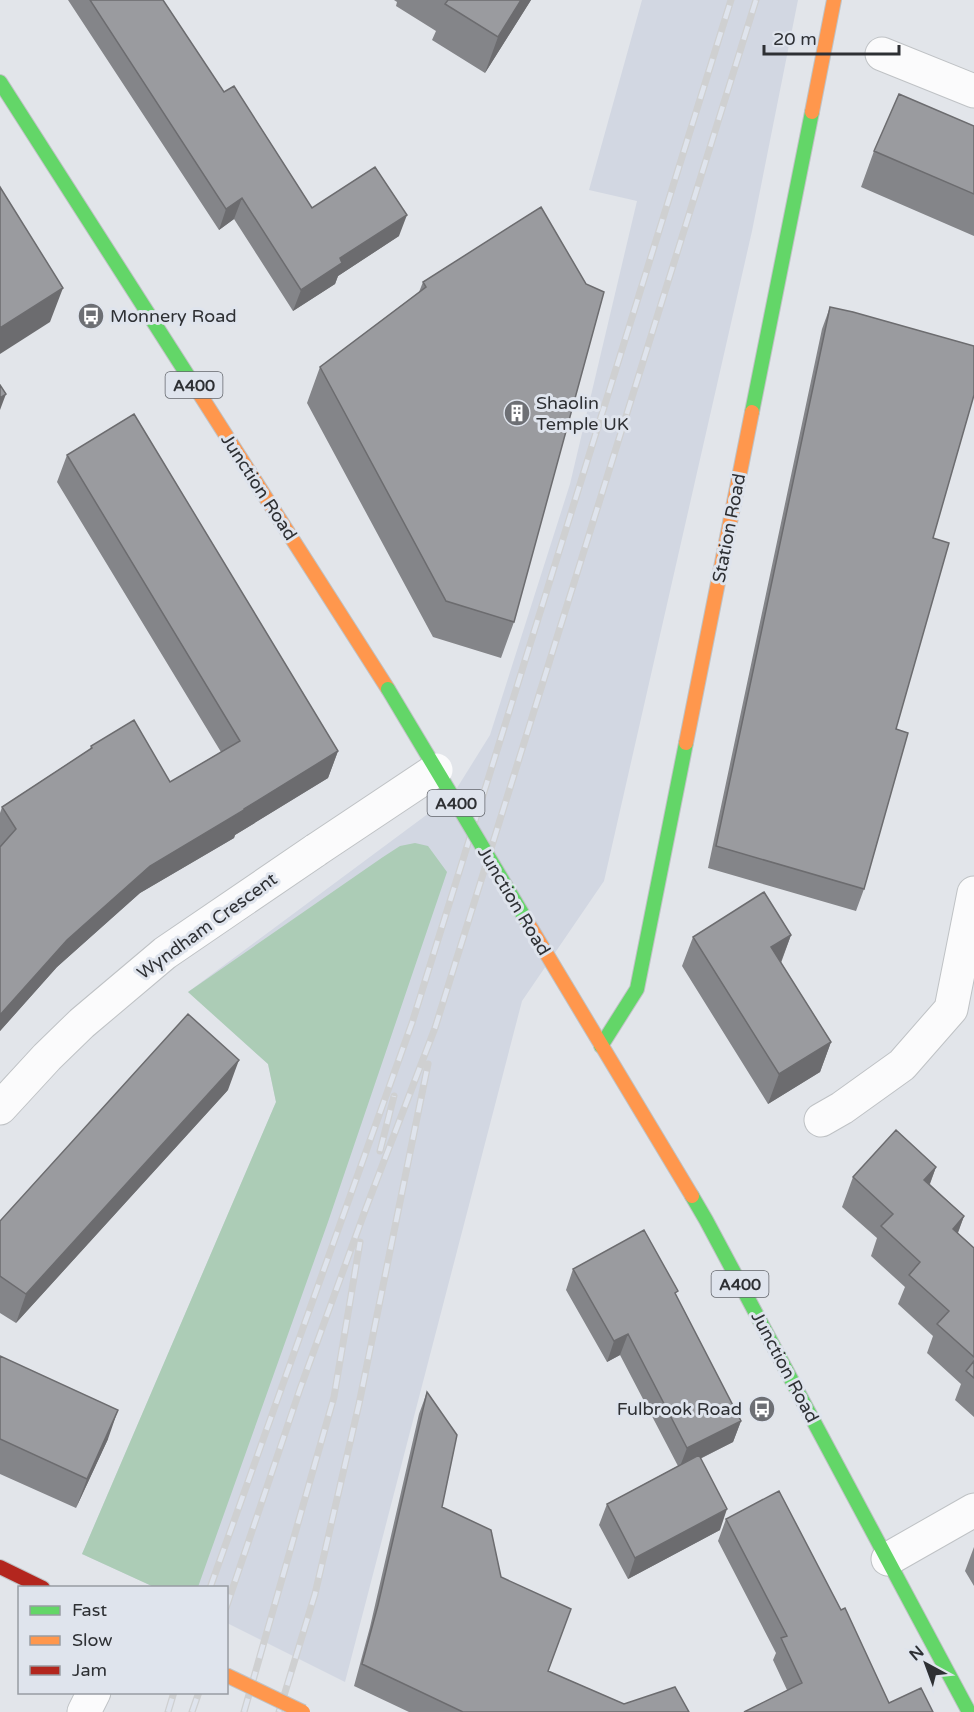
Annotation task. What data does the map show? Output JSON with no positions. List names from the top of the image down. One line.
{"streets":{"main road":["A400","Junction Road","Station Road"],"street":["Wyndham Crescent"]},"crossings":[["Junction Road","Station Road"],["Junction Road","Wyndham Crescent"]],"places":{"bus stop":["Monnery Road","Fulbrook Road"],"building":["Shaolin Temple UK"]},"legend":["Fast","Slow","Jam"],"scale_bar":"20 m","north":"top left"}
